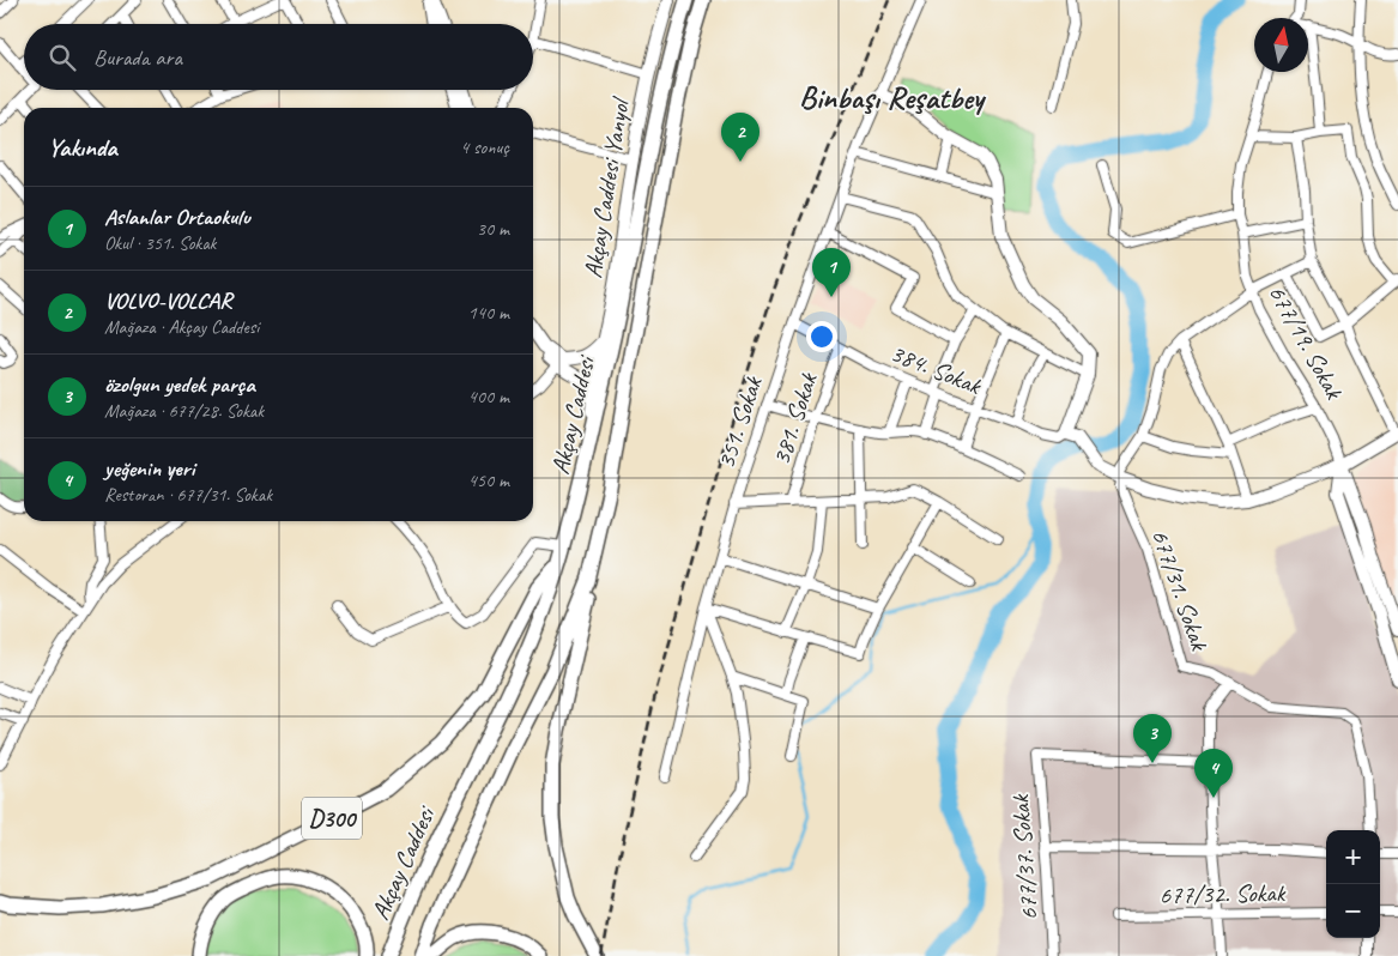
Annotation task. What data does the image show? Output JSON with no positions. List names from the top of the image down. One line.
{"streets":{"highway":["Akçay Caddesi","D300"],"main road":["Akçay Caddesi Yanyol","677/19. Sokak"],"street":["384. Sokak","381. Sokak","351. Sokak","677/31. Sokak","677/37. Sokak","677/32. Sokak"]},"crossings":[["Akçay Caddesi Yanyol","Akçay Caddesi"],["384. Sokak","381. Sokak"],["384. Sokak","351. Sokak"],["Akçay Caddesi","D300"]],"districts":["Binbaşı Reşatbey"],"north":"top","page":{"search":"Burada ara","heading":["Yakında","4 sonuç"],"pins":["2","1","3","4"],"list":[{"mark":"1","name":"Aslanlar Ortaokulu","note":"Okul · 351. Sokak","value":"30 m"},{"mark":"2","name":"VOLVO-VOLCAR","note":"Mağaza · Akçay Caddesi","value":"140 m"},{"mark":"3","name":"özolgun yedek parça","note":"Mağaza · 677/28. Sokak","value":"400 m"},{"mark":"4","name":"yeğenin yeri","note":"Restoran · 677/31. Sokak","value":"450 m"}],"map_buttons":["+","−"]}}
